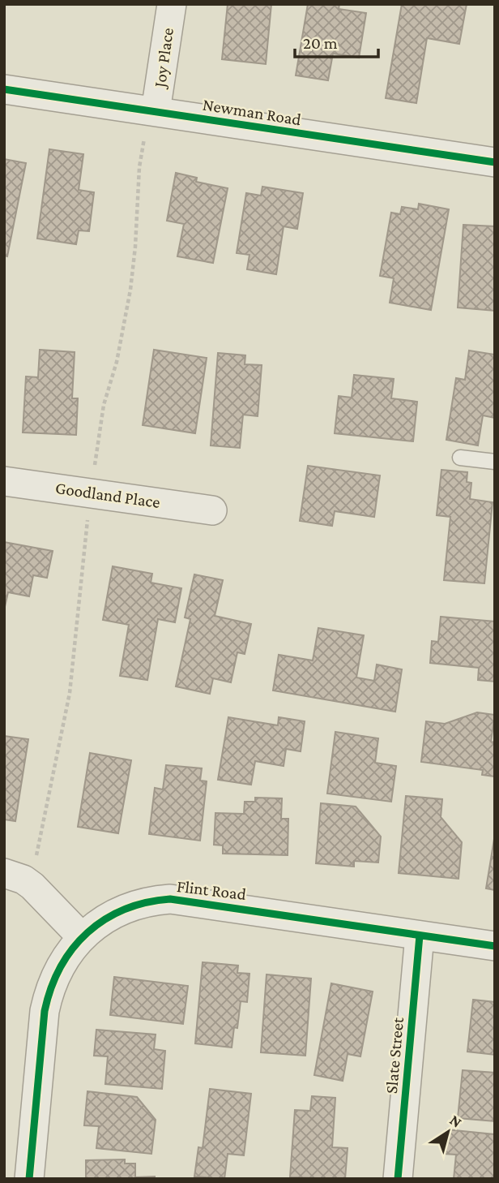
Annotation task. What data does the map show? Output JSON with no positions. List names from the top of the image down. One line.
{"streets":{"street":["Joy Place","Newman Road","Goodland Place","Flint Road","Slate Street"]},"crossings":[["Joy Place","Newman Road"],["Flint Road","Slate Street"]],"scale_bar":"20 m","north":"top right"}
